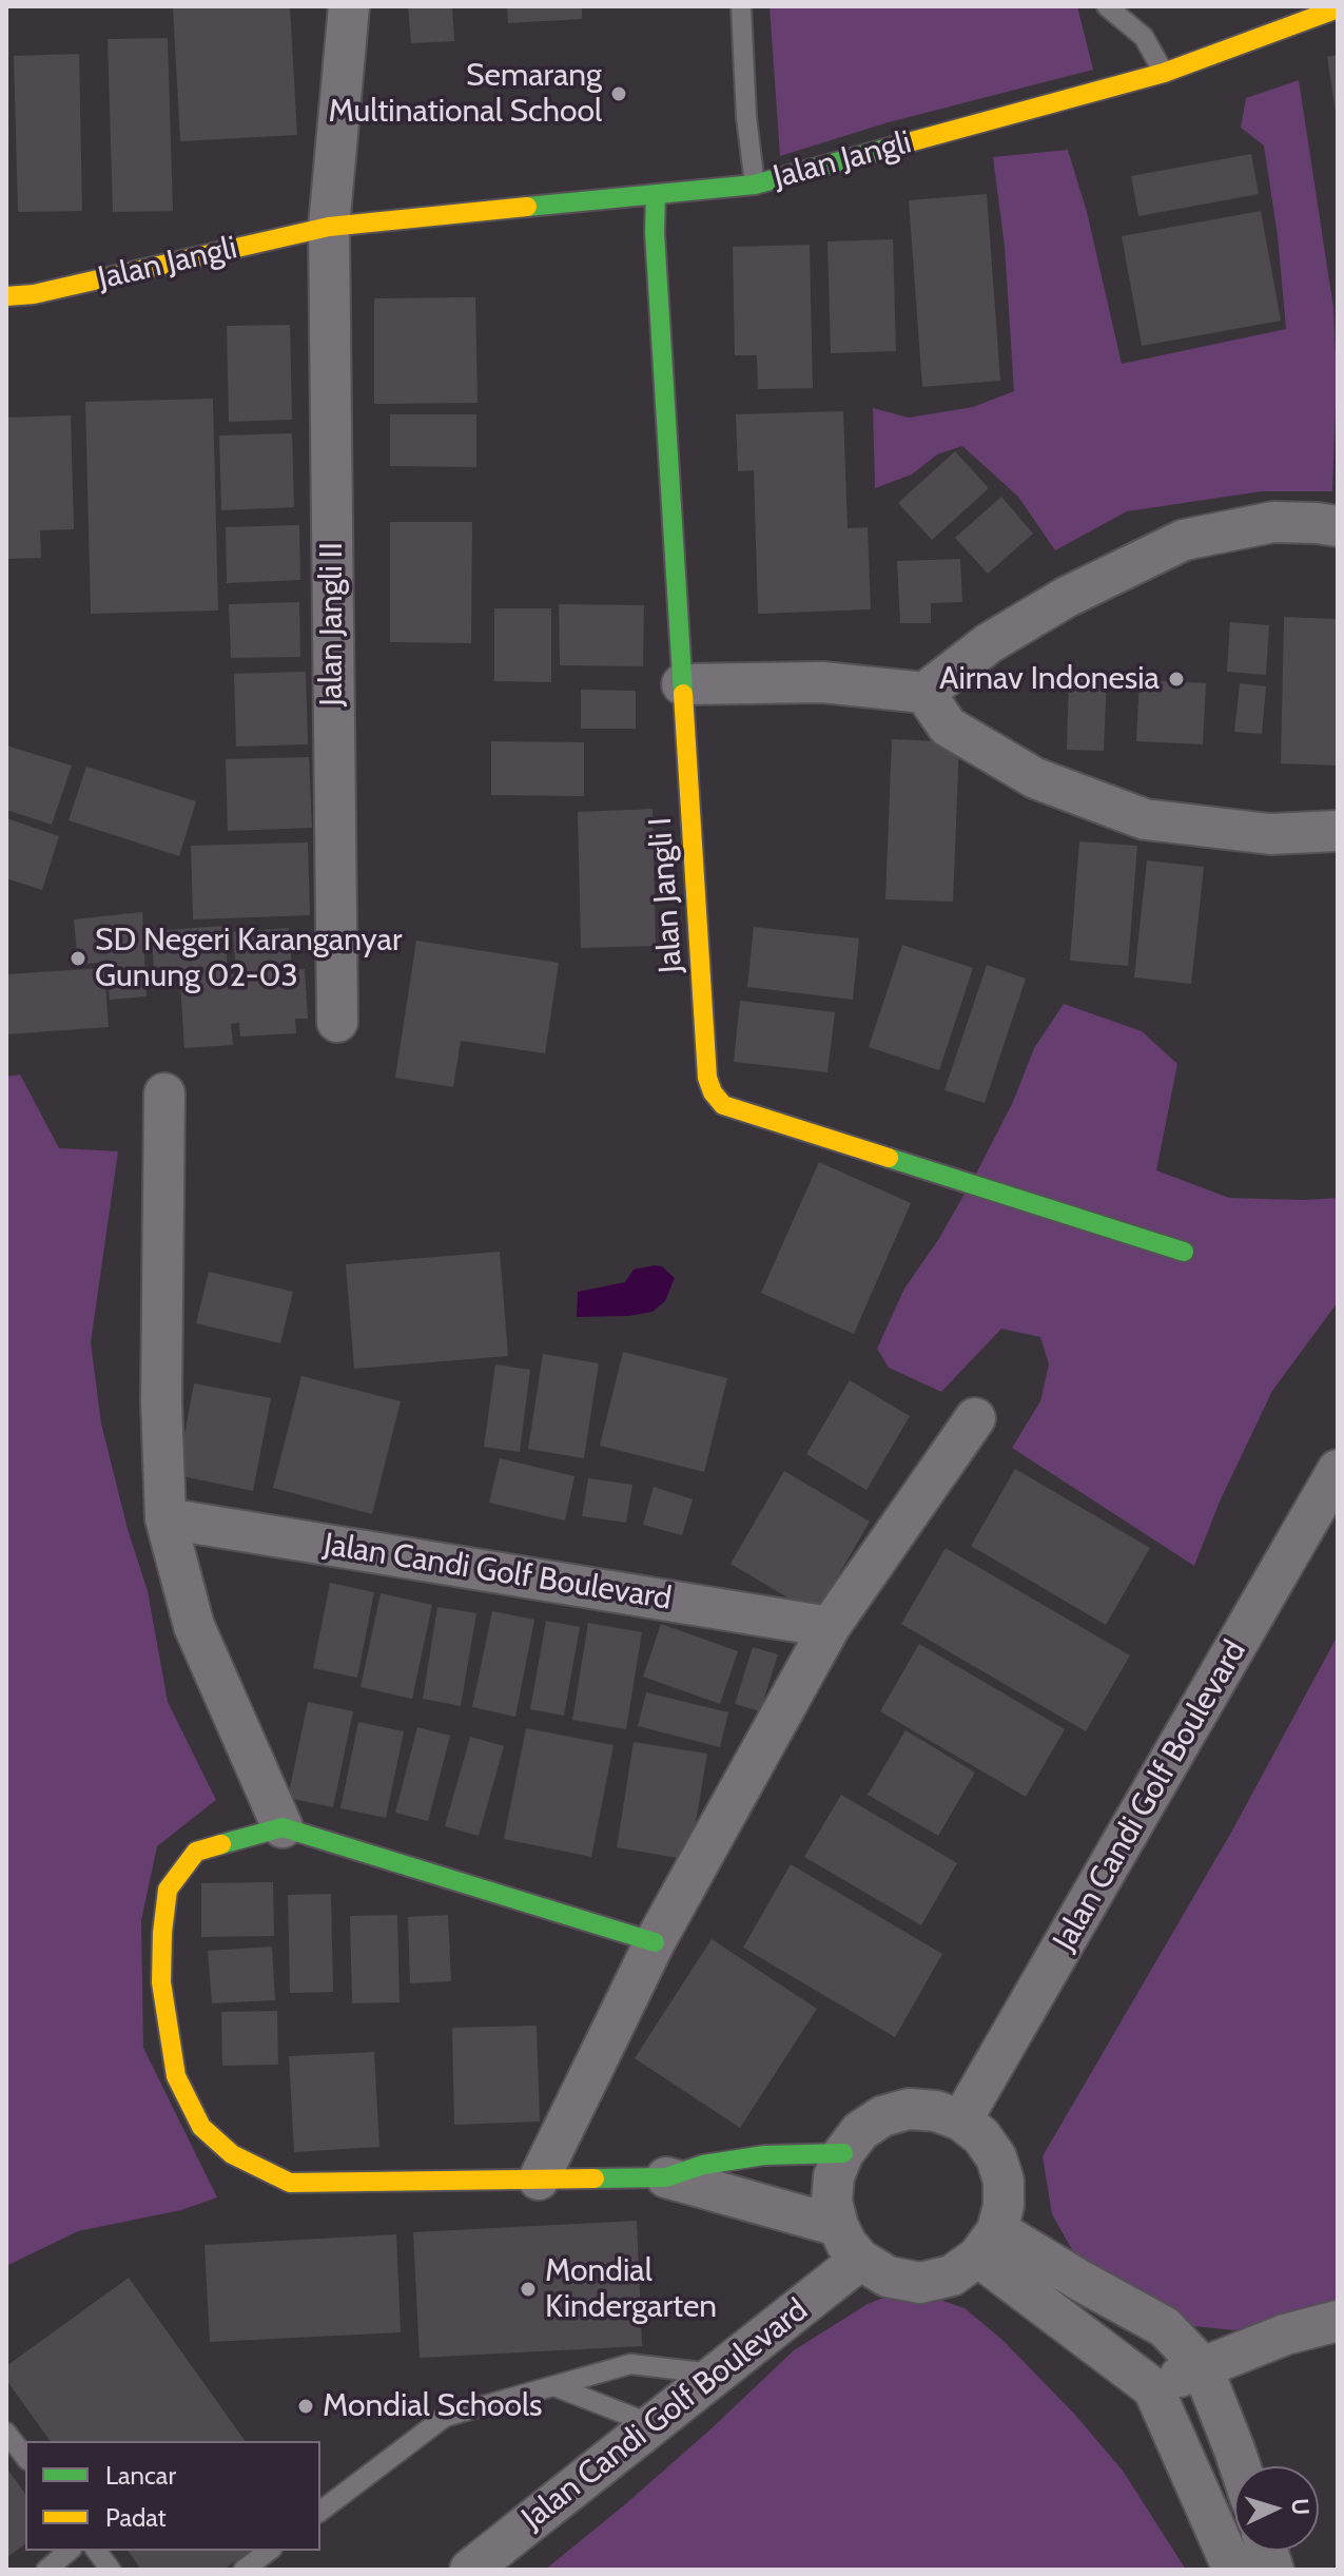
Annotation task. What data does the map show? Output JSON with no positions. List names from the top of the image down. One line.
{"streets":{"street":["Jalan Jangli","Jalan Jangli II","Jalan Jangli I","Jalan Candi Golf Boulevard"]},"crossings":[["Jalan Jangli","Jalan Jangli II"],["Jalan Jangli","Jalan Jangli I"]],"places":["Semarang Multinational School","Airnav Indonesia","SD Negeri Karanganyar Gunung 02-03","Mondial Kindergarten","Mondial Schools"],"legend":["Lancar","Padat"],"north":"right"}
